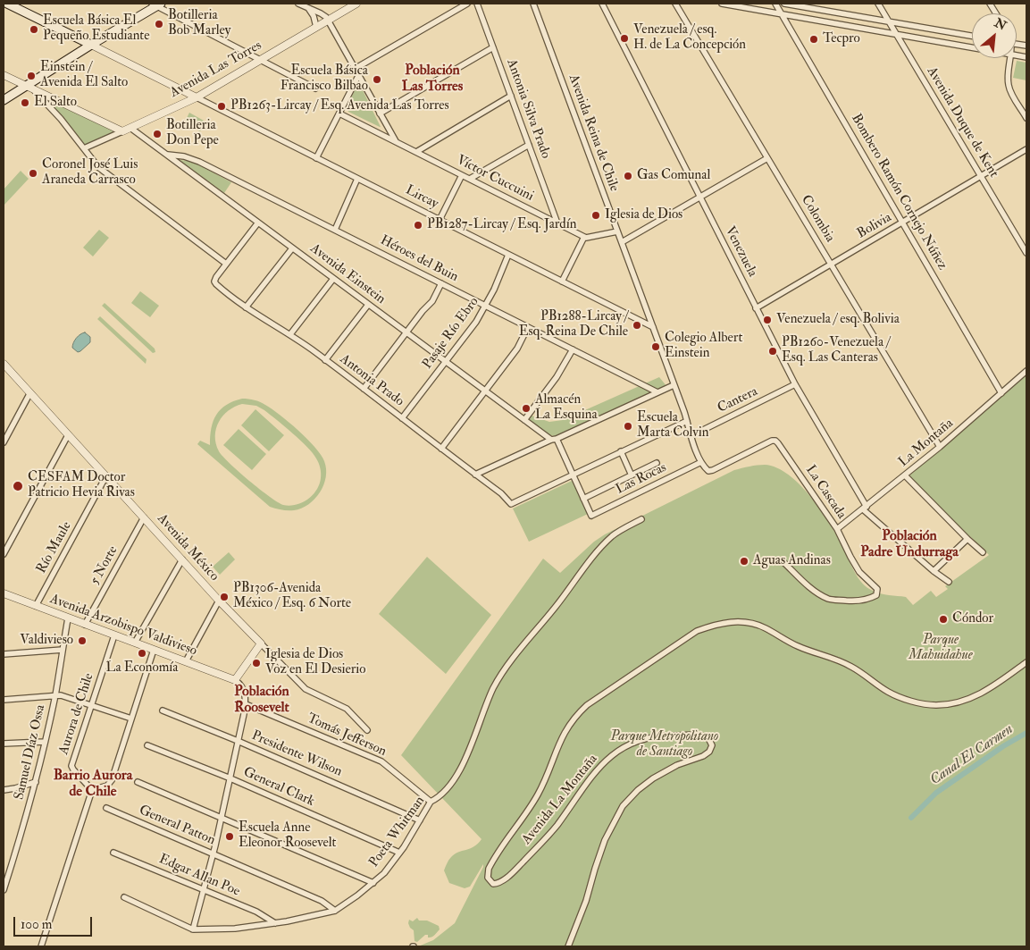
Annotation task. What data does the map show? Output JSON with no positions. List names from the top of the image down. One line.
{"streets":{"main road":["Lircay"],"street":["Avenida Las Torres","Antonia Silva Prado","Avenida Duque de Kent","Avenida Reina de Chile","Víctor Cuccuini","Bombero Ramón Cornejo Núñez","Colombia","Bolivia","Venezuela","Héroes del Buin","Avenida Einstein","Pasaje Río Ebro","Antonia Prado","Cantera","La Montaña","Las Rocas","La Cascada","Río Maule","Avenida México","5 Norte","Avenida Arzobispo Valdivieso","Aurora de Chile","Tomás Jefferson","Samuel Díaz Ossa","Presidente Wilson","General Clark","Avenida La Montaña","General Patton","Poeta Whitman","Edgar Allan Poe"]},"crossings":[["Avenida Las Torres","Lircay"],["Avenida Las Torres","Avenida Einstein"],["Antonia Silva Prado","Víctor Cuccuini"],["Avenida Duque de Kent","Bolivia"],["Avenida Reina de Chile","Lircay"],["Avenida Reina de Chile","Cantera"],["Avenida Reina de Chile","Las Rocas"],["Avenida Reina de Chile","La Cascada"],["Bombero Ramón Cornejo Núñez","Bolivia"],["Bombero Ramón Cornejo Núñez","La Montaña"],["Lircay","Pasaje Río Ebro"],["Colombia","Bolivia"],["Colombia","La Montaña"],["Bolivia","Venezuela"],["Venezuela","Cantera"],["Venezuela","La Montaña"],["Héroes del Buin","Avenida Einstein"],["Héroes del Buin","Pasaje Río Ebro"],["Avenida Einstein","Pasaje Río Ebro"],["Pasaje Río Ebro","Antonia Prado"],["La Montaña","La Cascada"],["Río Maule","Avenida México"],["Río Maule","Avenida Arzobispo Valdivieso"],["Avenida México","5 Norte"],["5 Norte","Avenida Arzobispo Valdivieso"],["Avenida Arzobispo Valdivieso","Aurora de Chile"],["Avenida Arzobispo Valdivieso","Samuel Díaz Ossa"],["Tomás Jefferson","Poeta Whitman"],["Presidente Wilson","Poeta Whitman"],["General Clark","Poeta Whitman"],["General Patton","Poeta Whitman"],["Poeta Whitman","Edgar Allan Poe"]],"districts":["Población Las Torres","Población Padre Undurraga","Población Roosevelt","Barrio Aurora de Chile"],"water":["Canal El Carmen"],"parks":["Parque Mahuidahue","Parque Metropolitano de Santiago"],"places":["Botilleria Bob Marley","Escuela Básica El Pequeño Estudiante","Venezuela / esq. H. de La Concepción","Tecpro","Einstein / Avenida El Salto","Escuela Básica Francisco Bilbao","El Salto","PB1263-Lircay / Esq. Avenida Las Torres","Botilleria Don Pepe","Coronel José Luis Araneda Carrasco","Gas Comunal","Iglesia de Dios","PB1287-Lircay / Esq. Jardín","Venezuela / esq. Bolivia","PB1288-Lircay / Esq. Reina De Chile","Colegio Albert Einstein","PB1260-Venezuela / Esq. Las Canteras","Almacén La Esquina","Escuela Marta Colvin","CESFAM Doctor Patricio Hevia Rivas","Aguas Andinas","PB1306-Avenida México / Esq. 6 Norte","Cóndor","Valdivieso","La Economía","Iglesia de Dios Voz en El Desierio","Escuela Anne Eleonor Roosevelt"],"scale_bar":"100 m","north":"top right"}
